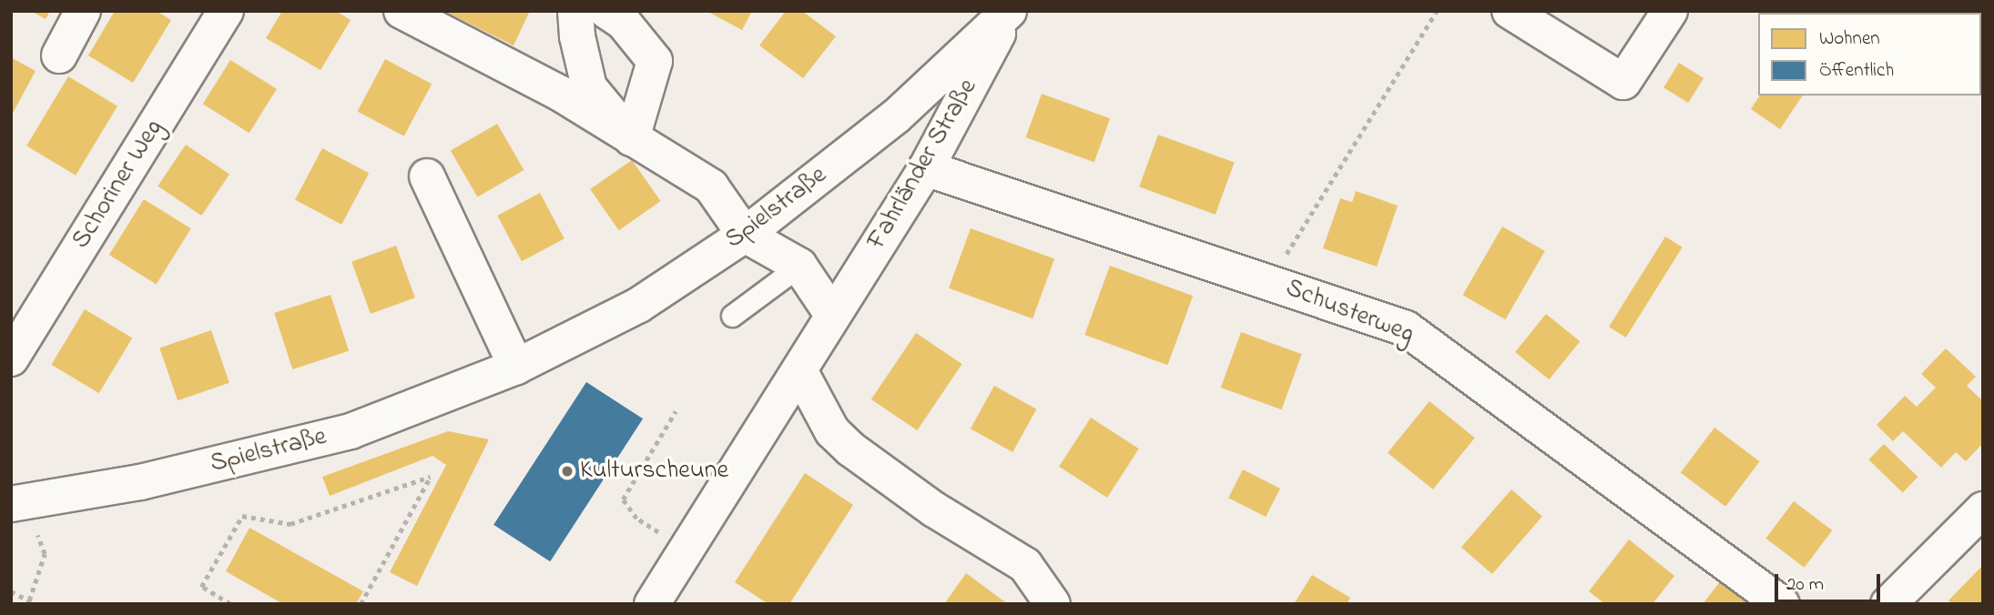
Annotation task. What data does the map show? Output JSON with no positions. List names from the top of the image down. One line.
{"streets":{"street":["Fahrländer Straße","Schoriner Weg","Spielstraße","Schusterweg"]},"crossings":[["Fahrländer Straße","Spielstraße"],["Fahrländer Straße","Schusterweg"]],"places":["Kulturscheune"],"legend":["Wohnen","Öffentlich"],"scale_bar":"20 m"}
